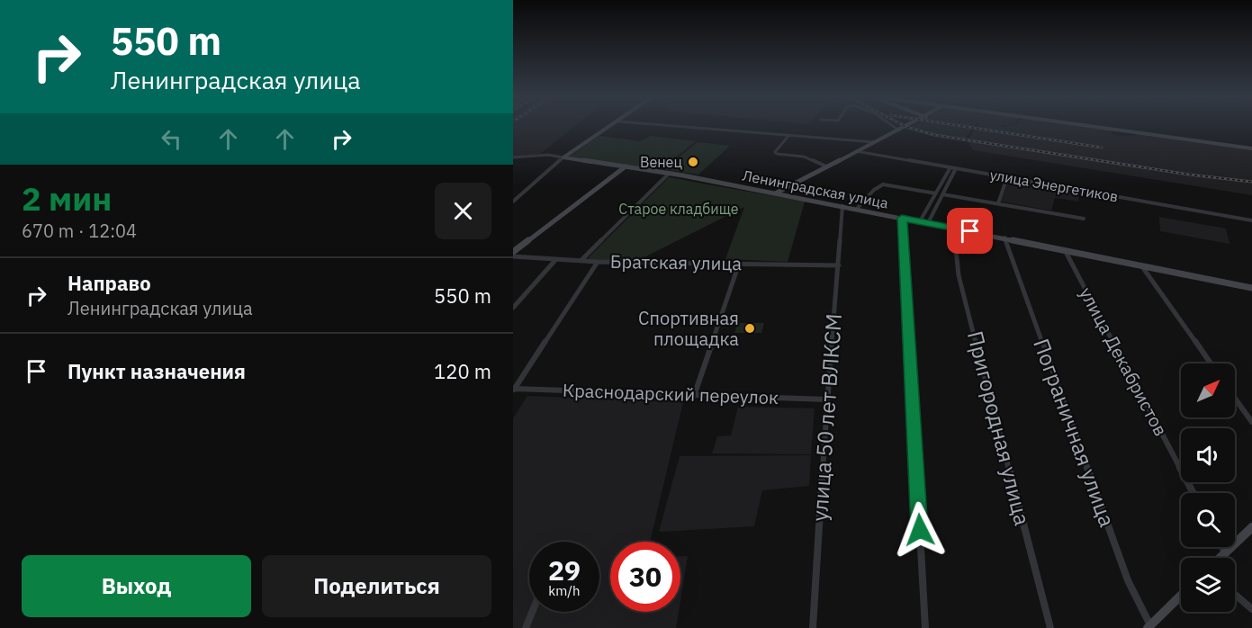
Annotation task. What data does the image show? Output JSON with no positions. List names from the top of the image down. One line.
{"streets":{"street":["улица Энергетиков","Ленинградская улица","Братская улица","улица Декабристов","Краснодарский переулок","улица 50 лет ВЛКСМ","Пригородная улица","Пограничная улица"]},"crossings":[["Ленинградская улица","улица Декабристов"],["Ленинградская улица","улица 50 лет ВЛКСМ"],["Ленинградская улица","Пригородная улица"],["Ленинградская улица","Пограничная улица"],["Братская улица","улица 50 лет ВЛКСМ"],["Краснодарский переулок","улица 50 лет ВЛКСМ"]],"parks":["Старое кладбище"],"places":["Венец","Спортивная площадка"],"north":"top right","page":{"turn":["550 m","Ленинградская улица"],"heading":["2 мин","670 m · 12:04"],"list":[{"name":"Направо","note":"Ленинградская улица","value":"550 m"},{"name":"Пункт назначения","value":"120 m"}],"speed":"29 km/h","limit":"30","buttons":["Выход","Поделиться"]}}
